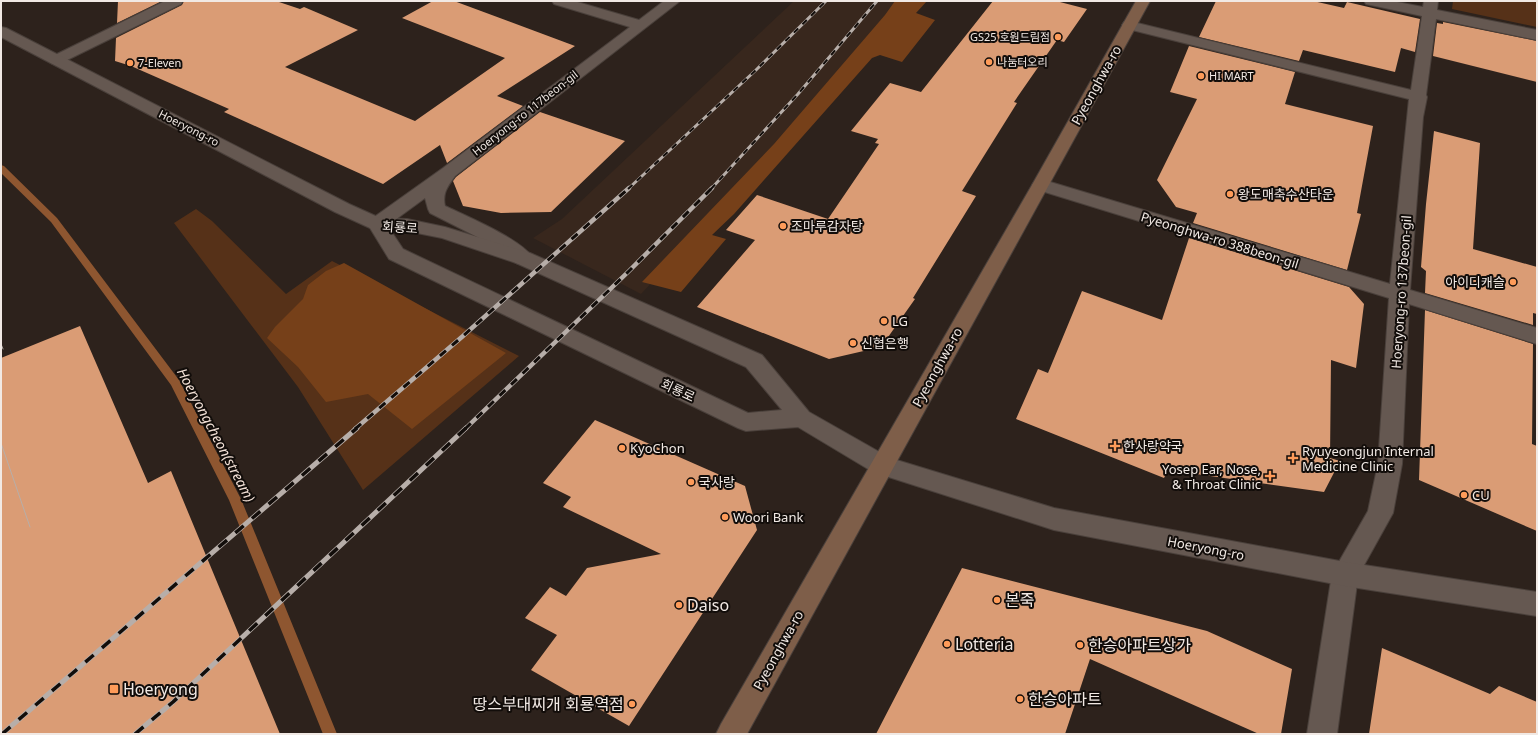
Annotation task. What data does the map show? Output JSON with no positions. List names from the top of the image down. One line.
{"streets":{"main road":["Pyeonghwa-ro"],"street":["Hoeryong-ro 117beon-gil","Hoeryong-ro","회룡로","Pyeonghwa-ro 388beon-gil","Hoeryong-ro 137beon-gil"]},"crossings":[["Pyeonghwa-ro","Hoeryong-ro"],["Pyeonghwa-ro","회룡로"],["Pyeonghwa-ro","Pyeonghwa-ro 388beon-gil"],["Hoeryong-ro 117beon-gil","Hoeryong-ro"],["Hoeryong-ro 117beon-gil","회룡로"],["Hoeryong-ro","회룡로"],["Hoeryong-ro","Hoeryong-ro 137beon-gil"],["Pyeonghwa-ro 388beon-gil","Hoeryong-ro 137beon-gil"]],"water":["Hoeryongcheon(stream)"],"places":{"other":["GS25 호원드림점","나눔터오리","7-Eleven","HI MART","왕도매축수산타운","조마루감자탕","아이디캐슬","LG","신협은행","KyoChon","국사랑","CU","Woori Bank","본죽","Daiso","Lotteria","한승아파트상가","한승아파트","땅스부대찌개 회룡역점"],"health":["한사랑약국","Ryuyeongjun Internal Medicine Clinic","Yosep Ear, Nose, & Throat Clinic"],"transit":["Hoeryong"]}}
